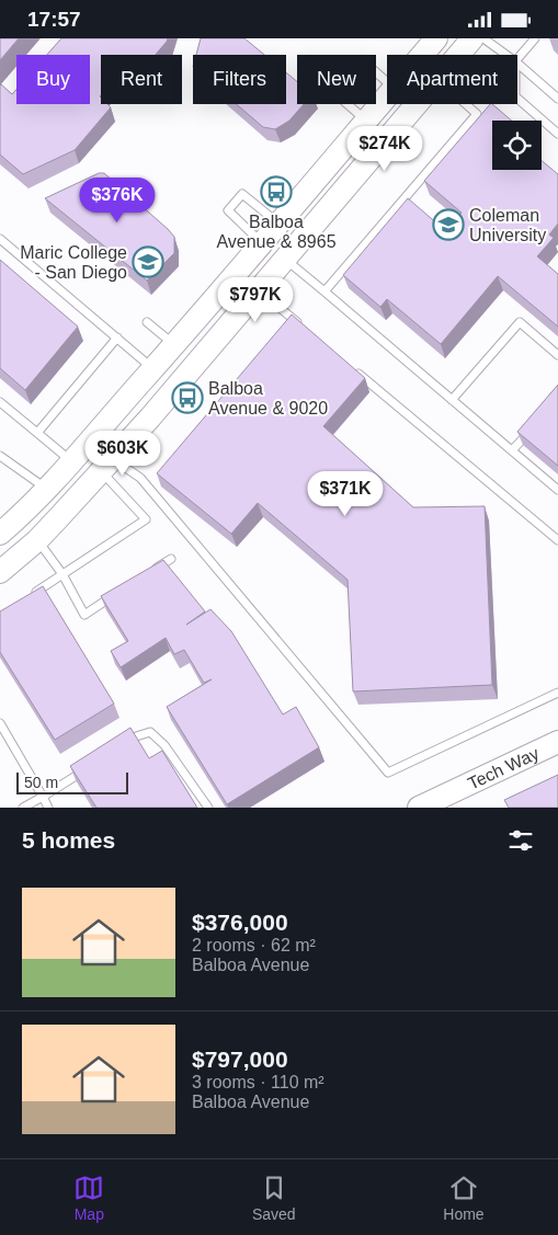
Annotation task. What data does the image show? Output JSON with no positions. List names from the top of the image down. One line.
{"streets":{"main road":["Tech Way"]},"places":{"bus stop":["Balboa Avenue & 8965","Balboa Avenue & 9020"],"school or university":["Coleman University","Maric College - San Diego"]},"scale_bar":"50 m","page":{"status":"17:57","chip":["Buy","Rent","Filters","New","Apartment"],"price":["$274K","$376K","$797K","$603K","$371K"],"scale":"50 m","heading":"5 homes","list":[{"name":"$376,000","note":"2 rooms · 62 m² · Balboa Avenue"},{"name":"$797,000","note":"3 rooms · 110 m² · Balboa Avenue"}],"tabs":["Map","Saved","Home"]}}
